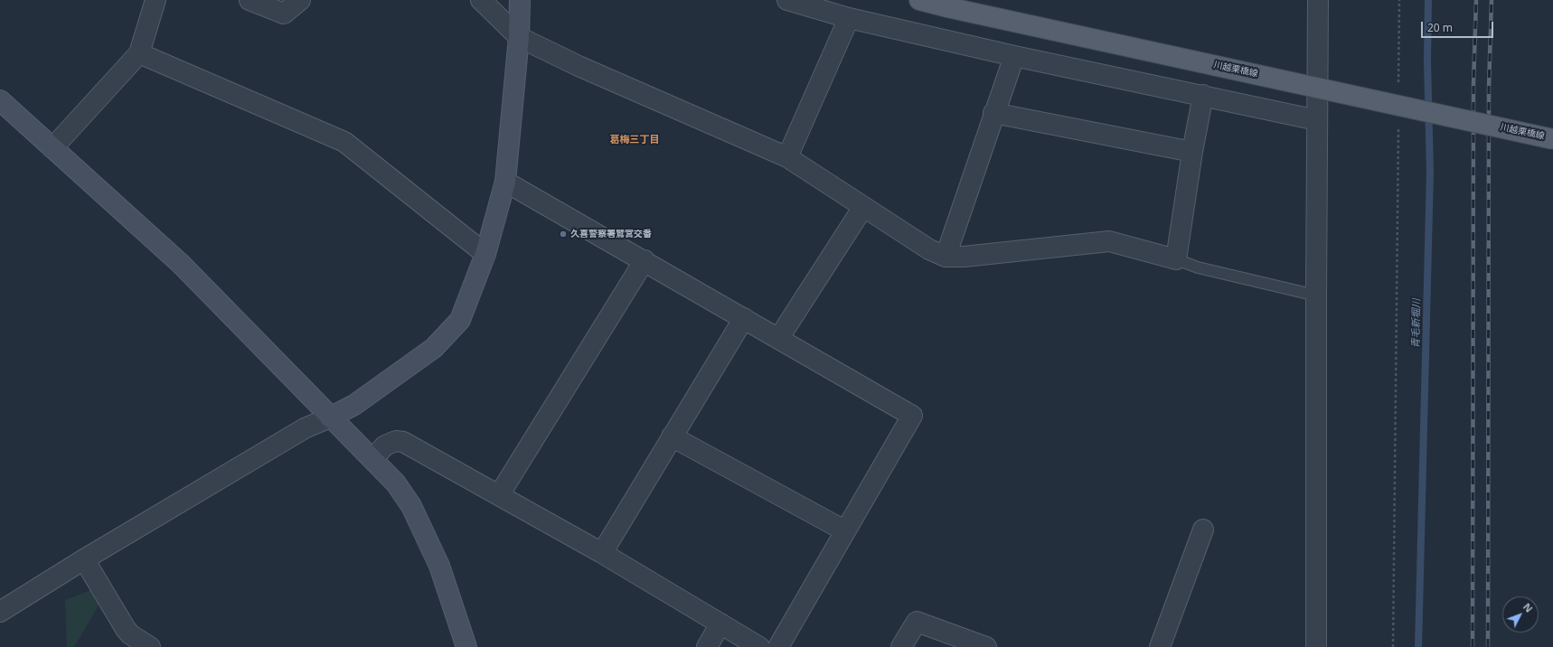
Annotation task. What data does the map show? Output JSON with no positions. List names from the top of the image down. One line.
{"streets":{"main road":["川越栗橋線"]},"districts":["葛梅三丁目"],"water":["青毛新堀川"],"places":["久喜警察署鷲宮交番"],"scale_bar":"20 m","north":"top right"}
